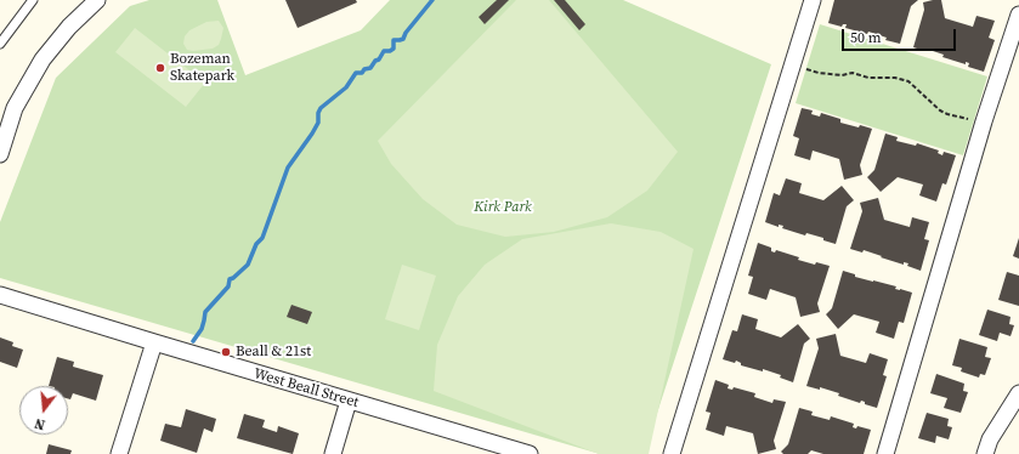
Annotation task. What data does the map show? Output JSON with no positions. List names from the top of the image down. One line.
{"streets":{"street":["West Beall Street"]},"parks":["Kirk Park"],"places":["Bozeman Skatepark","Beall & 21st"],"scale_bar":"50 m","north":"bottom"}
